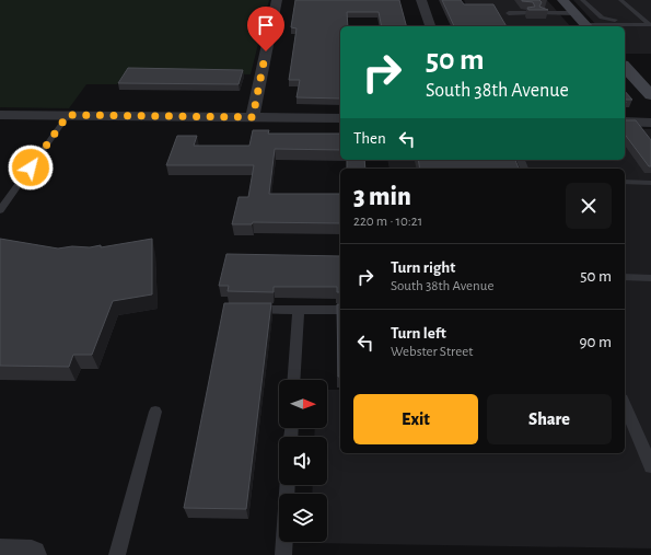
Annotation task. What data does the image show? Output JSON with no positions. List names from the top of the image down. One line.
{"north":"right","page":{"turn":["50 m","South 38th Avenue"],"then":"Then","heading":["3 min","220 m · 10:21"],"list":[{"name":"Turn right","note":"South 38th Avenue","value":"50 m"},{"name":"Turn left","note":"Webster Street","value":"90 m"}],"buttons":["Exit","Share"]}}
